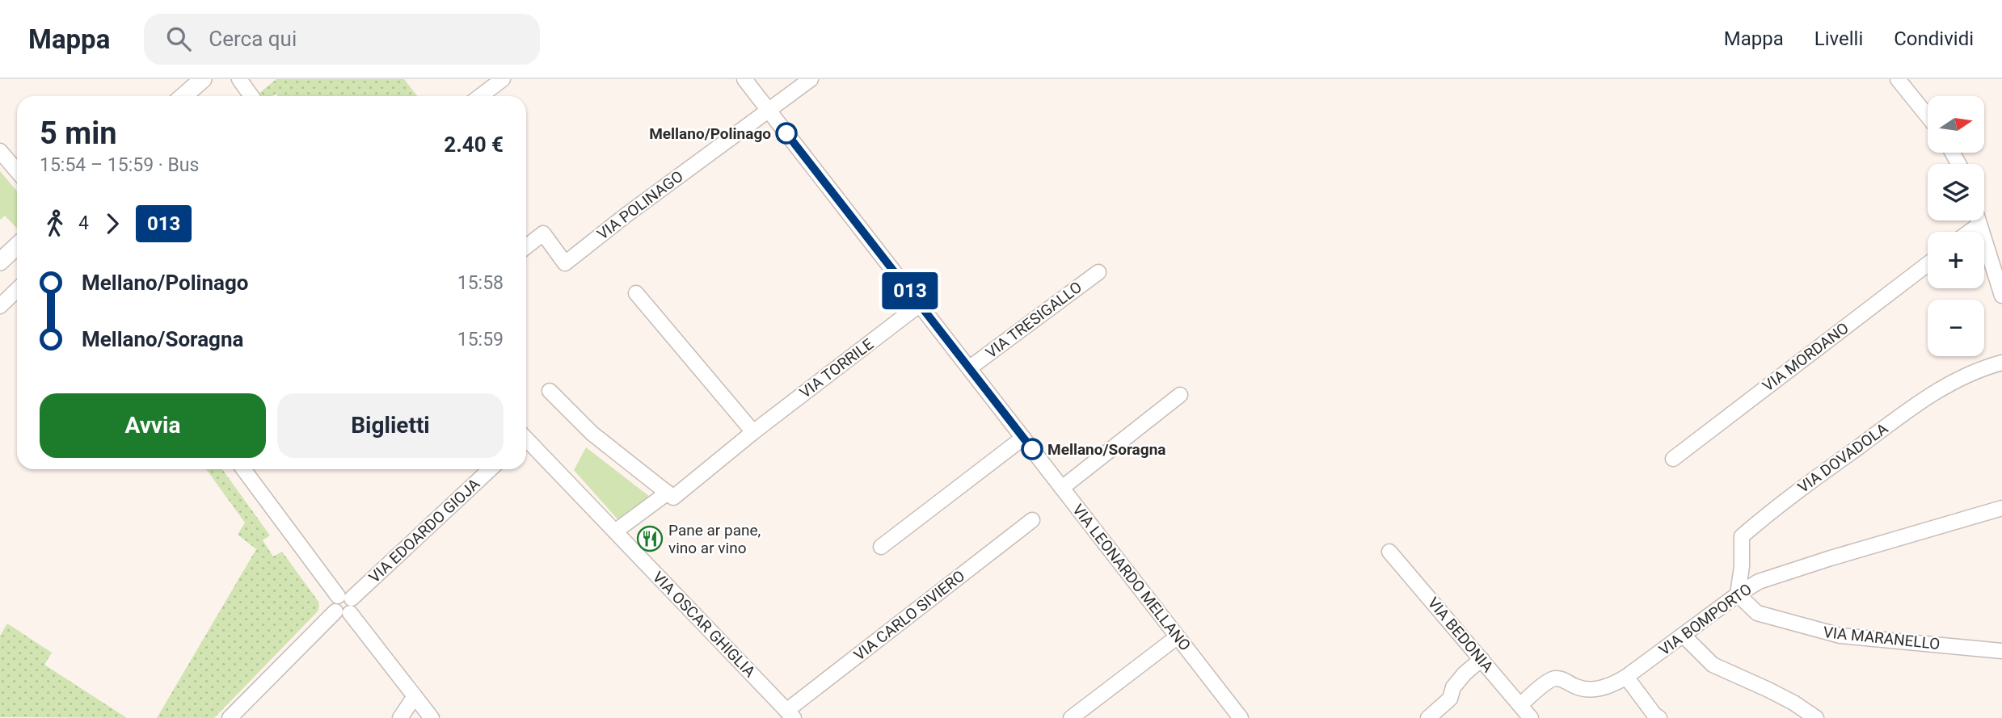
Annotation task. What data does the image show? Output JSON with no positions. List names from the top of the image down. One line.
{"streets":{"street":["VIA POLINAGO","VIA TRESIGALLO","VIA MORDANO","VIA TORRILE","VIA DOVADOLA","VIA EDOARDO GIOJA","VIA LEONARDO MELLANO","VIA CARLO SIVIERO","VIA BOMPORTO","VIA OSCAR GHIGLIA","VIA BEDONIA","VIA MARANELLO"]},"crossings":[["VIA POLINAGO","VIA LEONARDO MELLANO"],["VIA TRESIGALLO","VIA LEONARDO MELLANO"],["VIA TORRILE","VIA LEONARDO MELLANO"],["VIA TORRILE","VIA OSCAR GHIGLIA"],["VIA DOVADOLA","VIA BOMPORTO"],["VIA DOVADOLA","VIA MARANELLO"],["VIA CARLO SIVIERO","VIA OSCAR GHIGLIA"],["VIA BOMPORTO","VIA BEDONIA"],["VIA BOMPORTO","VIA MARANELLO"]],"places":{"other":["Mellano/Polinago","Mellano/Soragna"],"restaurant":["Pane ar pane, vino ar vino"]},"lines":["bus line 013"],"north":"right","page":{"header":"Mappa","search":"Cerca qui","nav":["Mappa","Livelli","Condividi"],"on_map":"013","map_buttons":["+","−"],"heading":["5 min","15:54 – 15:59 · Bus","2.40 €"],"legs":["4","013"],"list":[{"name":"Mellano/Polinago","value":"15:58"},{"name":"Mellano/Soragna","value":"15:59"}],"buttons":["Avvia","Biglietti"]}}
